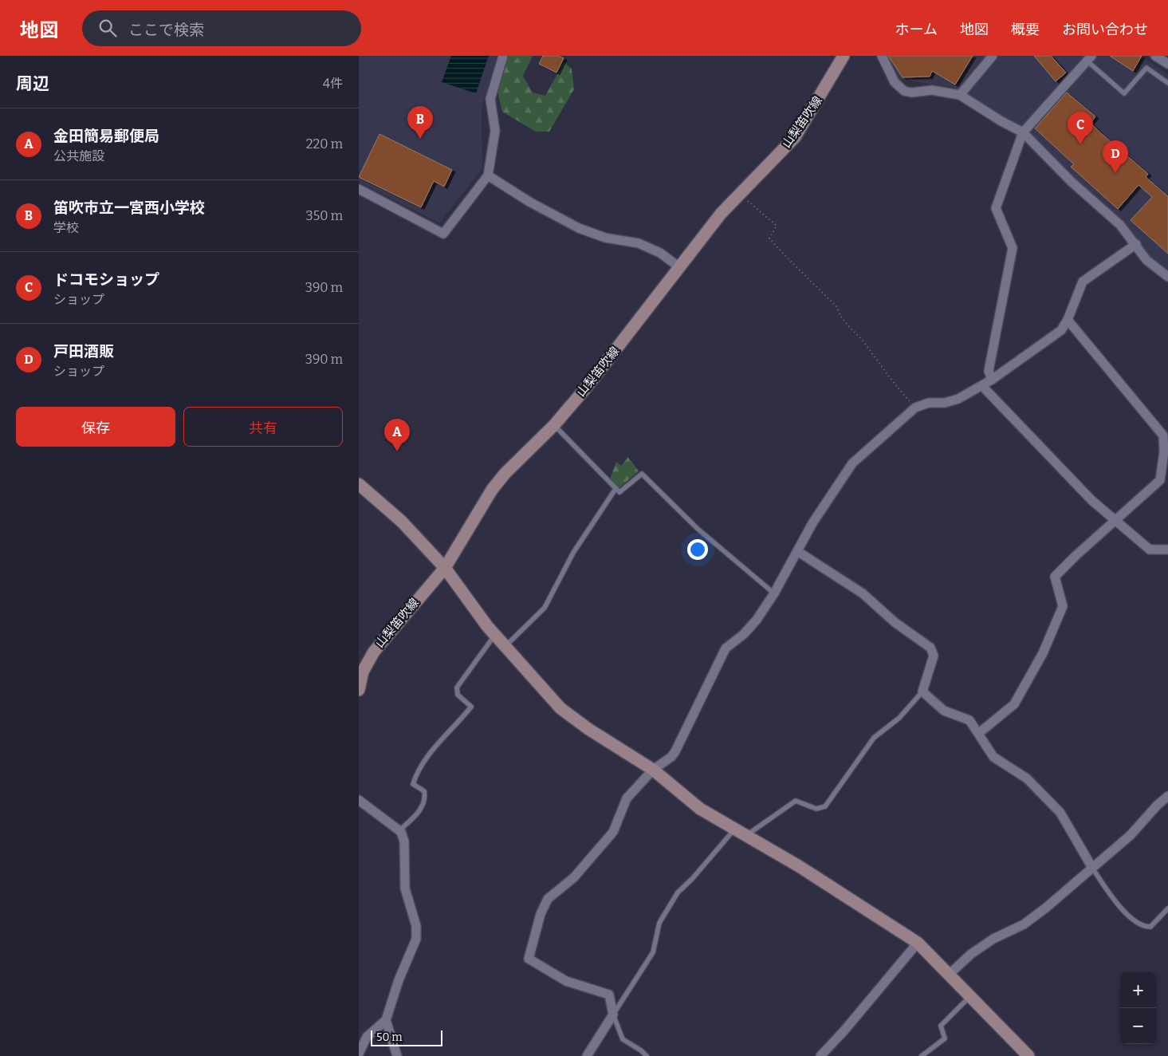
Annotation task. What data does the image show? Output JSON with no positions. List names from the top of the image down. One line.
{"streets":{"street":["山梨笛吹線"]},"scale_bar":"50 m","page":{"header":"地図","search":"ここで検索","nav":["ホーム","地図","概要","お問い合わせ"],"heading":["周辺","4件"],"pins":["B","C","D","A"],"list":[{"mark":"A","name":"金田簡易郵便局","note":"公共施設","value":"220 m"},{"mark":"B","name":"笛吹市立一宮西小学校","note":"学校","value":"350 m"},{"mark":"C","name":"ドコモショップ","note":"ショップ","value":"390 m"},{"mark":"D","name":"戸田酒販","note":"ショップ","value":"390 m"}],"buttons":["保存","共有"],"map_buttons":["+","−"],"scale":"50 m"}}
